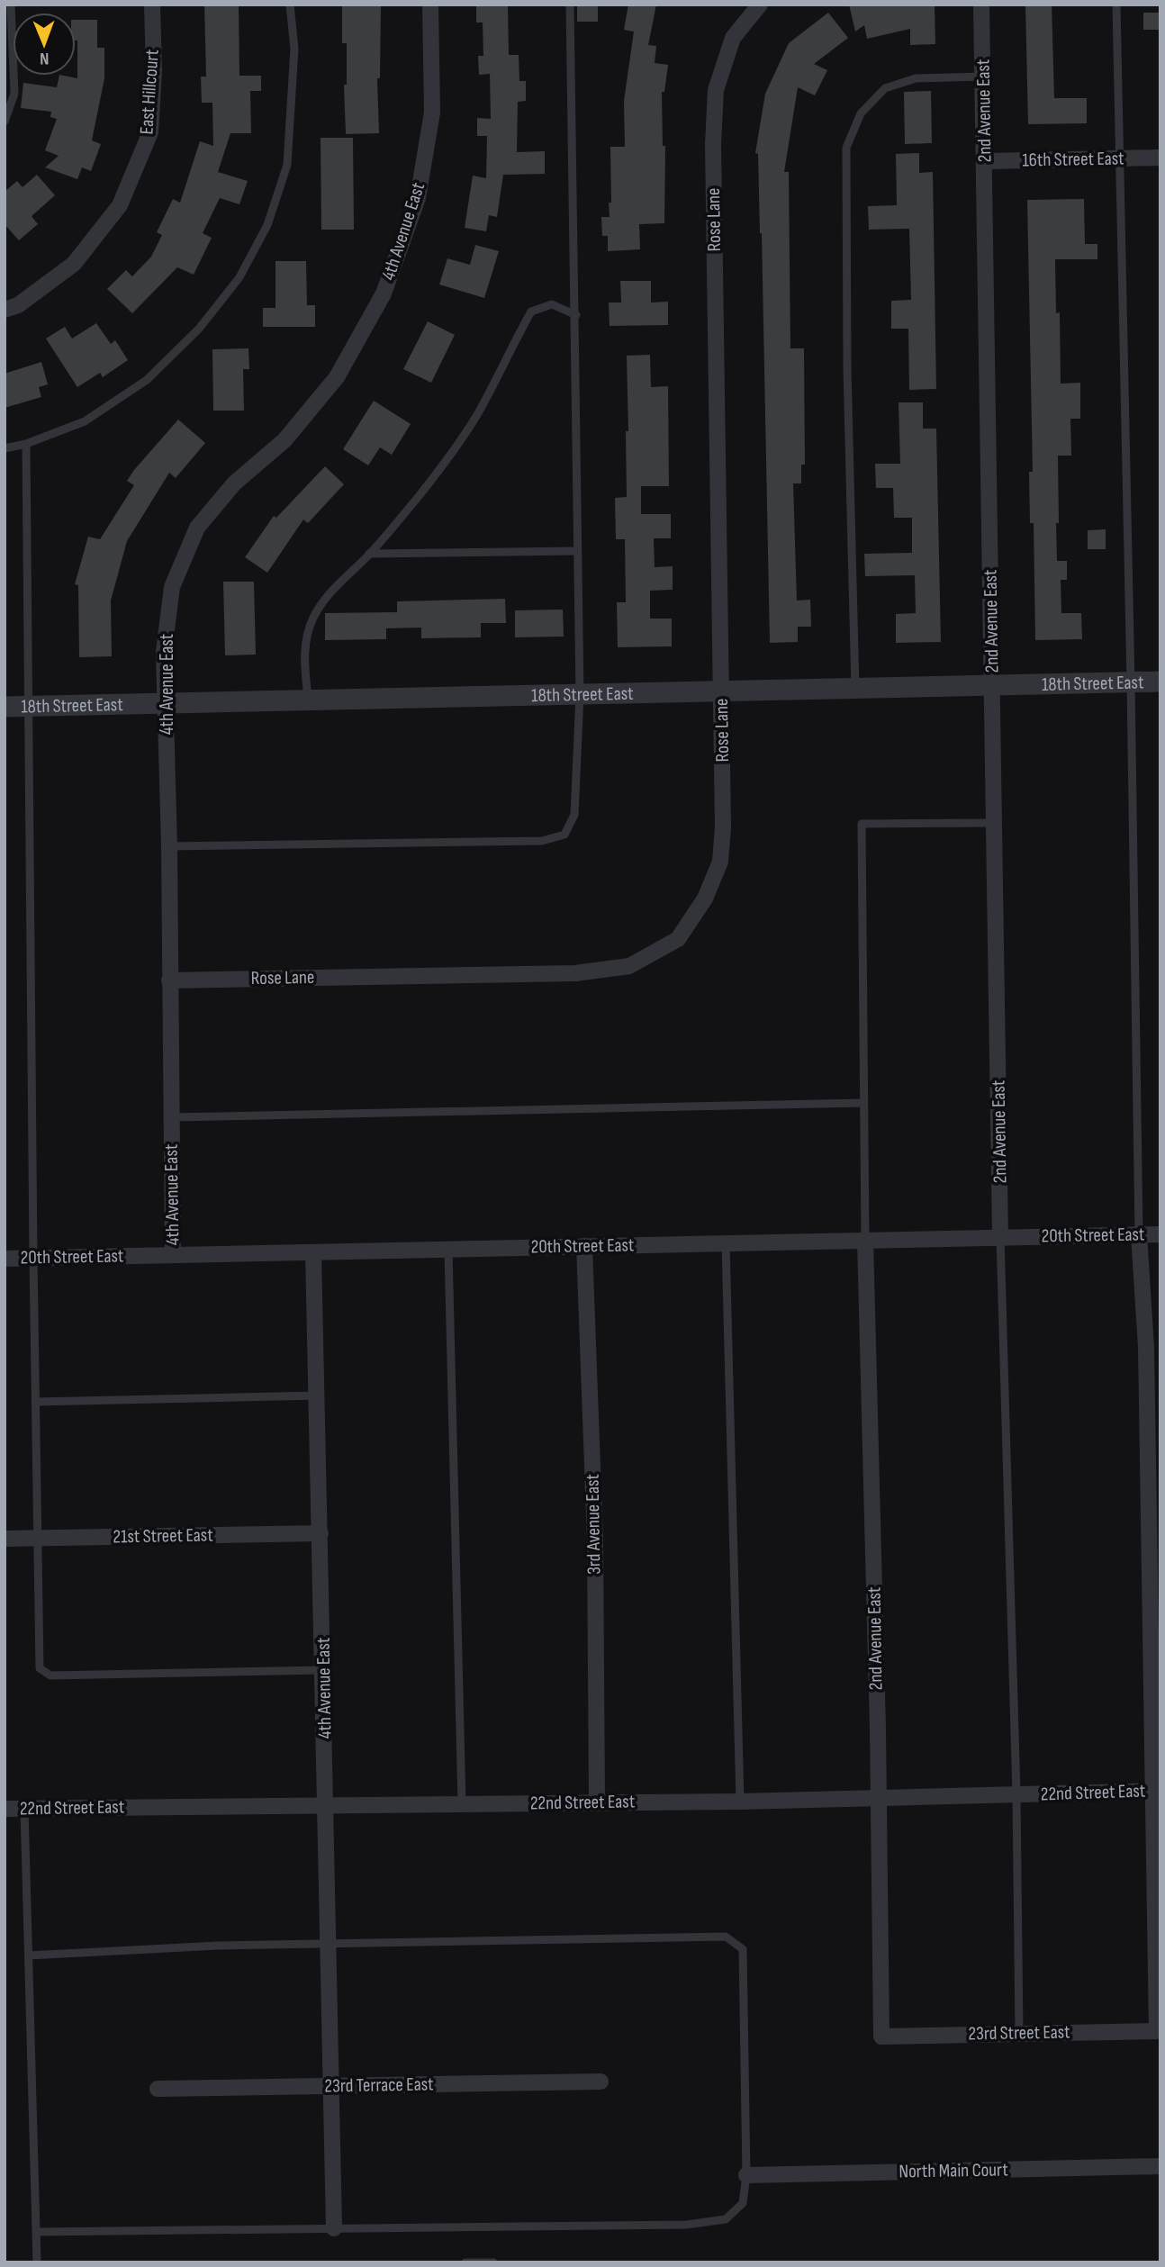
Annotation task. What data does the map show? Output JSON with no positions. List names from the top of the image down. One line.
{"streets":{"street":["East Hillcourt","2nd Avenue East","16th Street East","Rose Lane","4th Avenue East","18th Street East","20th Street East","3rd Avenue East","21st Street East","22nd Street East","23rd Street East","23rd Terrace East","North Main Court"]},"crossings":[["2nd Avenue East","16th Street East"],["2nd Avenue East","18th Street East"],["2nd Avenue East","20th Street East"],["2nd Avenue East","22nd Street East"],["2nd Avenue East","23rd Street East"],["Rose Lane","4th Avenue East"],["Rose Lane","18th Street East"],["4th Avenue East","18th Street East"],["4th Avenue East","20th Street East"],["4th Avenue East","21st Street East"],["4th Avenue East","22nd Street East"],["4th Avenue East","23rd Terrace East"],["20th Street East","3rd Avenue East"],["3rd Avenue East","22nd Street East"],["22nd Street East","23rd Street East"]],"north":"bottom"}
